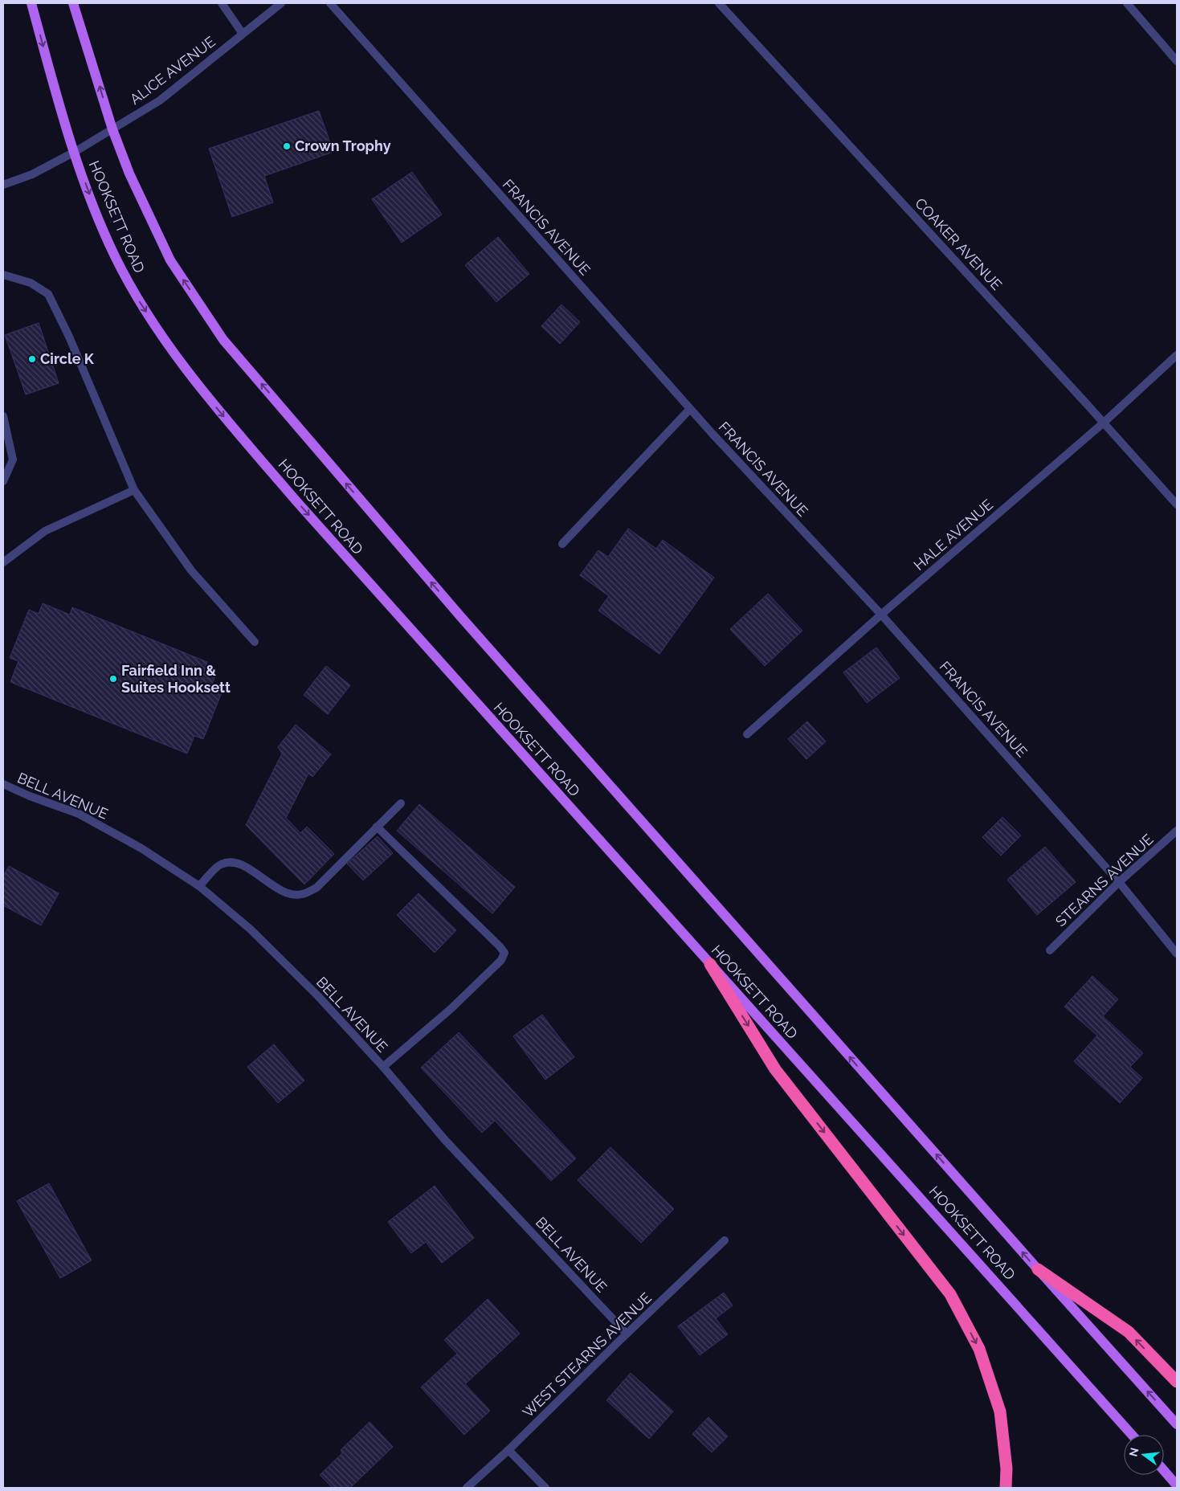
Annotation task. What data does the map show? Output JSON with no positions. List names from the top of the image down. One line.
{"streets":{"main road":["HOOKSETT ROAD"],"street":["ALICE AVENUE","FRANCIS AVENUE","COAKER AVENUE","HALE AVENUE","BELL AVENUE","STEARNS AVENUE","WEST STEARNS AVENUE"]},"crossings":[["ALICE AVENUE","HOOKSETT ROAD"],["FRANCIS AVENUE","HALE AVENUE"],["FRANCIS AVENUE","STEARNS AVENUE"],["COAKER AVENUE","HALE AVENUE"],["BELL AVENUE","WEST STEARNS AVENUE"]],"places":["Crown Trophy","Circle K","Fairfield Inn & Suites Hooksett"],"north":"left"}
